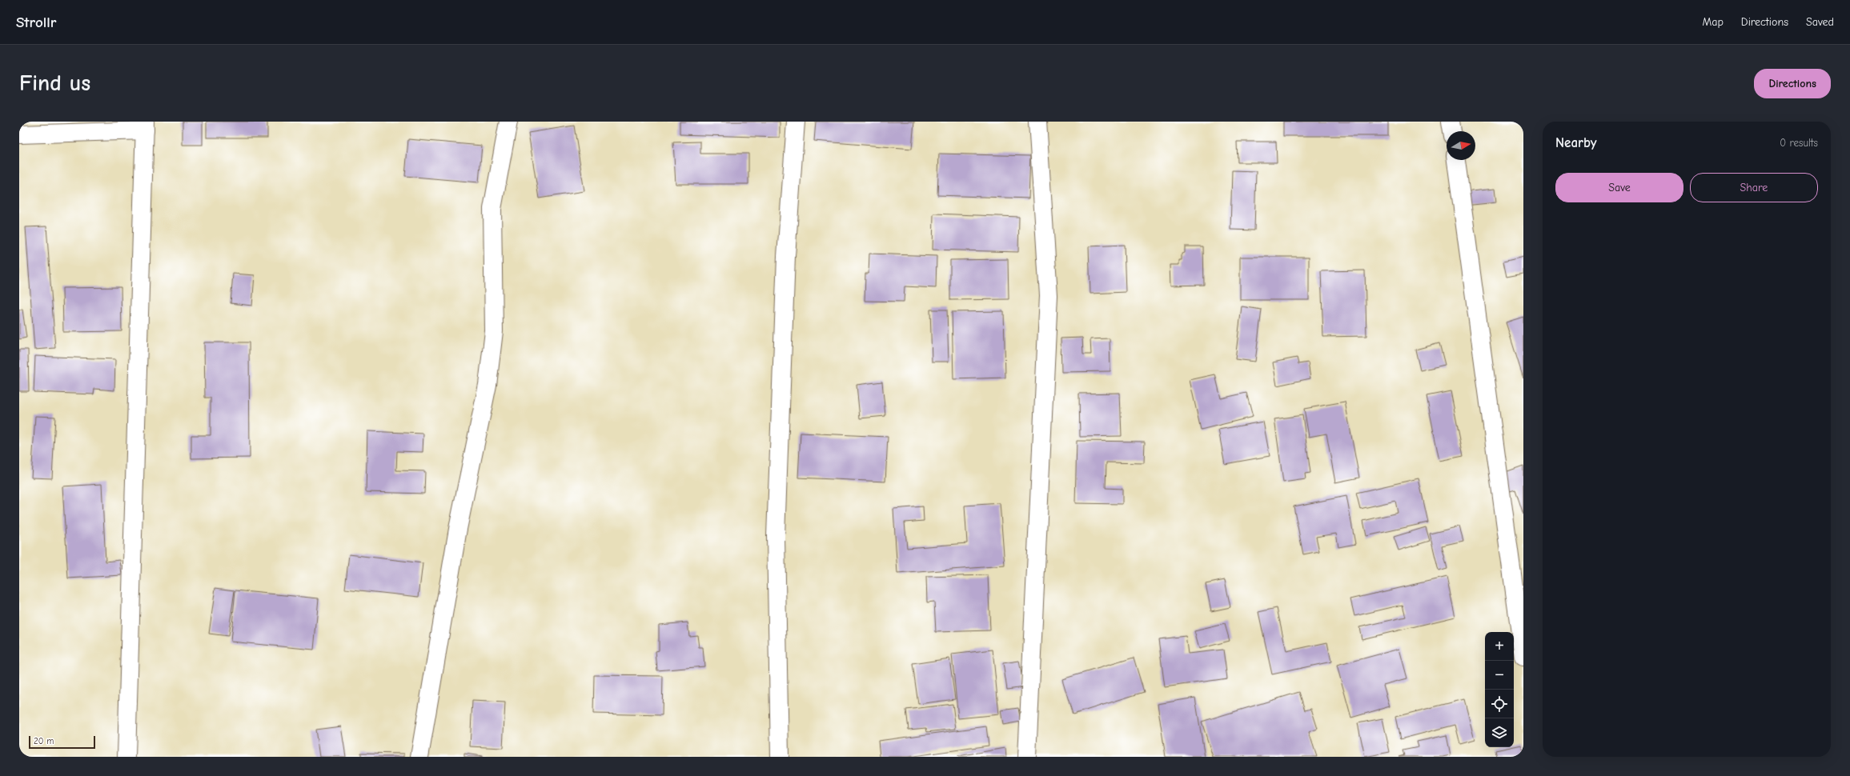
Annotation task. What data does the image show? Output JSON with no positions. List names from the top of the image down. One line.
{"scale_bar":"20 m","north":"right","page":{"header":"Strollr","nav":["Map","Directions","Saved"],"buttons":["Directions",["Save","Share"]],"title":"Find us","heading":["Nearby","0 results"],"map_buttons":["+","−"],"scale":"20 m"}}
